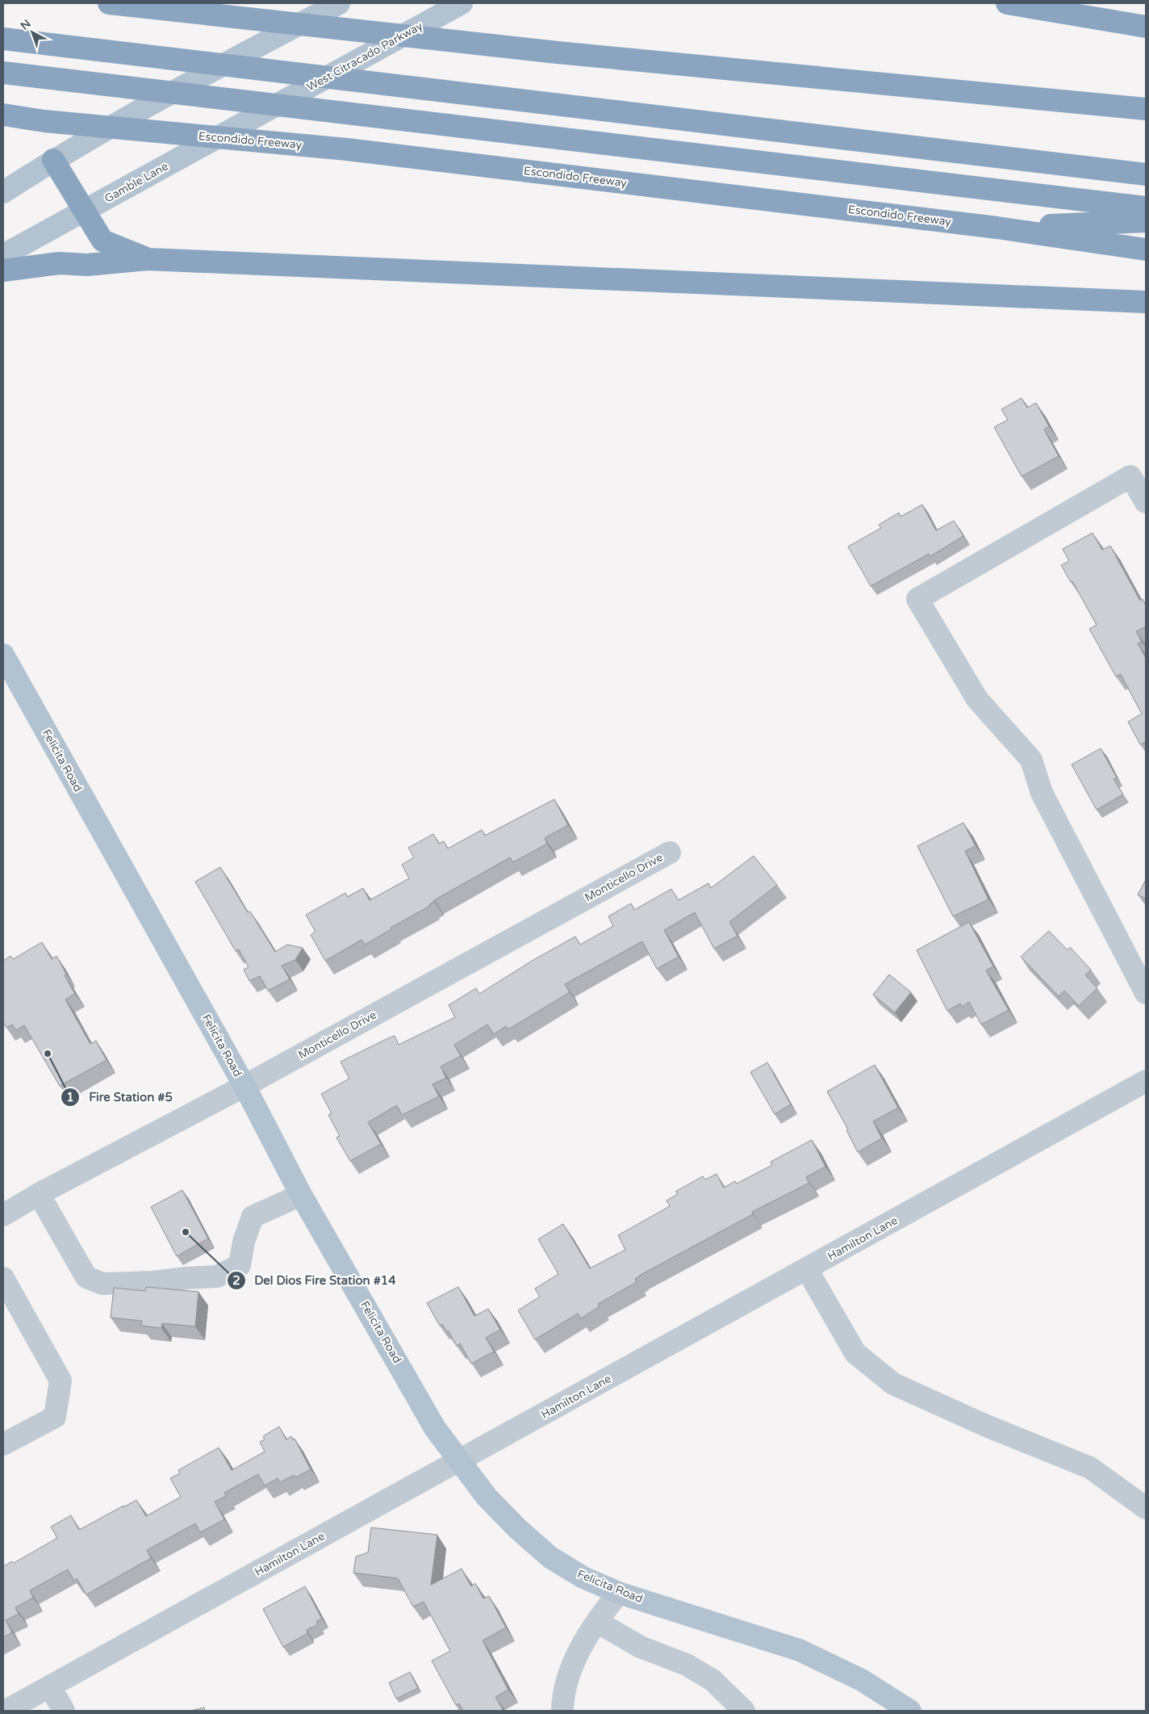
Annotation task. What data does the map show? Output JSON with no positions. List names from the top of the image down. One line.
{"streets":{"highway":["Escondido Freeway"],"main road":["West Citracado Parkway","Gamble Lane","Felicita Road"],"street":["Monticello Drive","Hamilton Lane"]},"crossings":[["West Citracado Parkway","Gamble Lane"],["Felicita Road","Monticello Drive"],["Felicita Road","Hamilton Lane"]],"places":["Fire Station #5","Del Dios Fire Station #14"],"north":"top left"}
